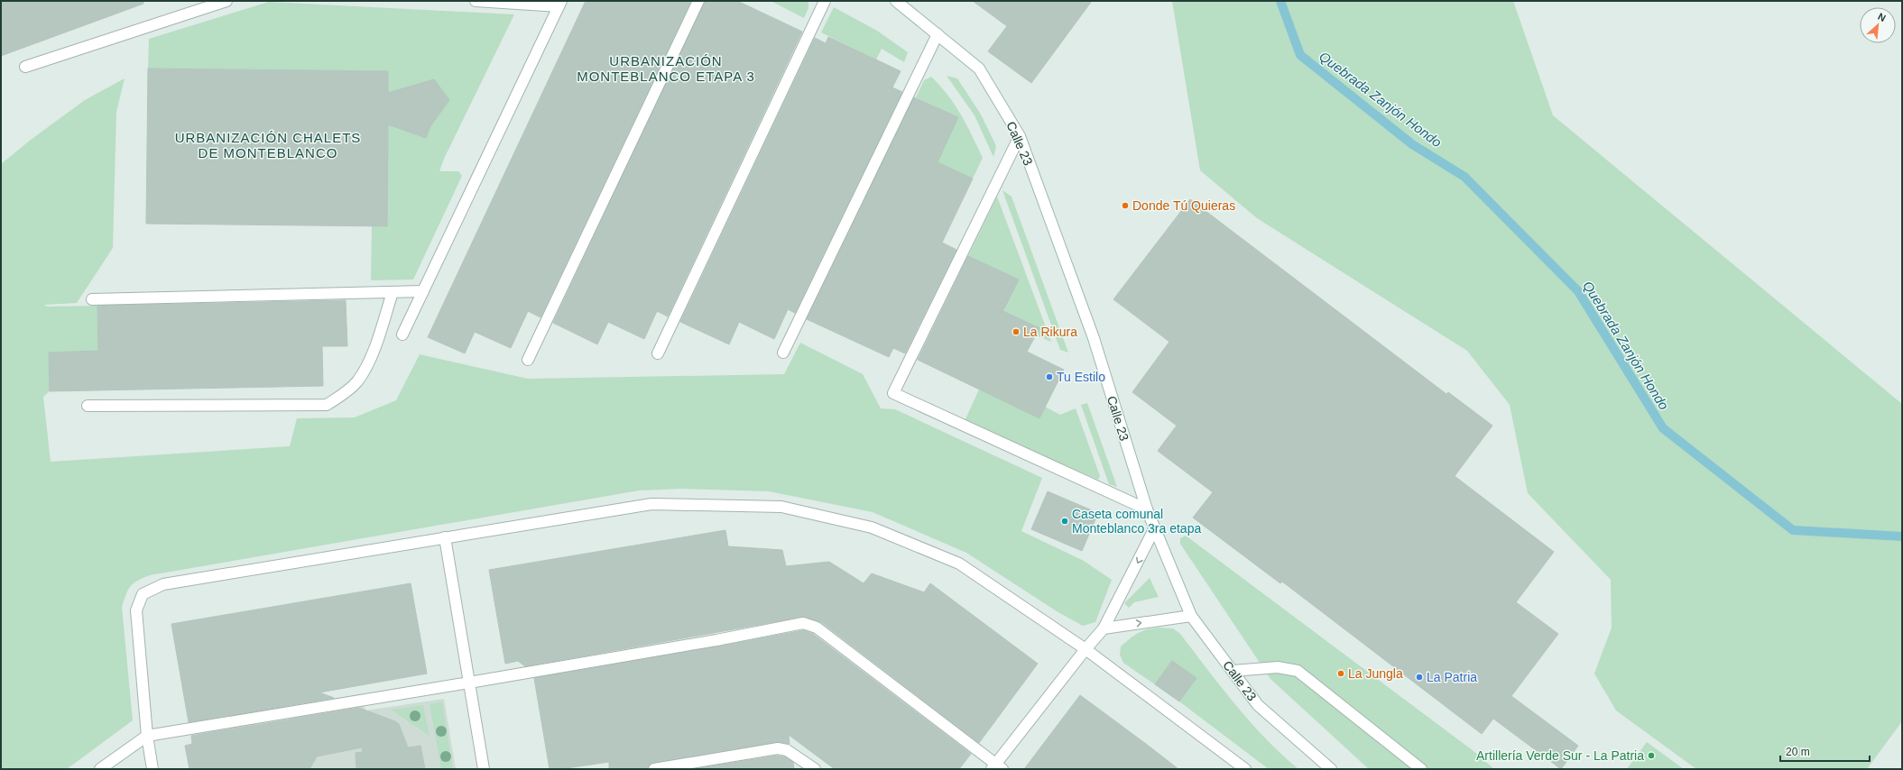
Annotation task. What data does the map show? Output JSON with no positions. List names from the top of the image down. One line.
{"streets":{"street":["Calle 23"]},"districts":["URBANIZACIÓN MONTEBLANCO ETAPA 3","URBANIZACIÓN CHALETS DE MONTEBLANCO"],"water":["Quebrada Zanjón Hondo"],"places":["Donde Tú Quieras","La Rikura","Tu Estilo","Caseta comunal Monteblanco 3ra etapa","La Jungla","La Patria","Artillería Verde Sur - La Patria"],"scale_bar":"20 m","north":"top right"}
